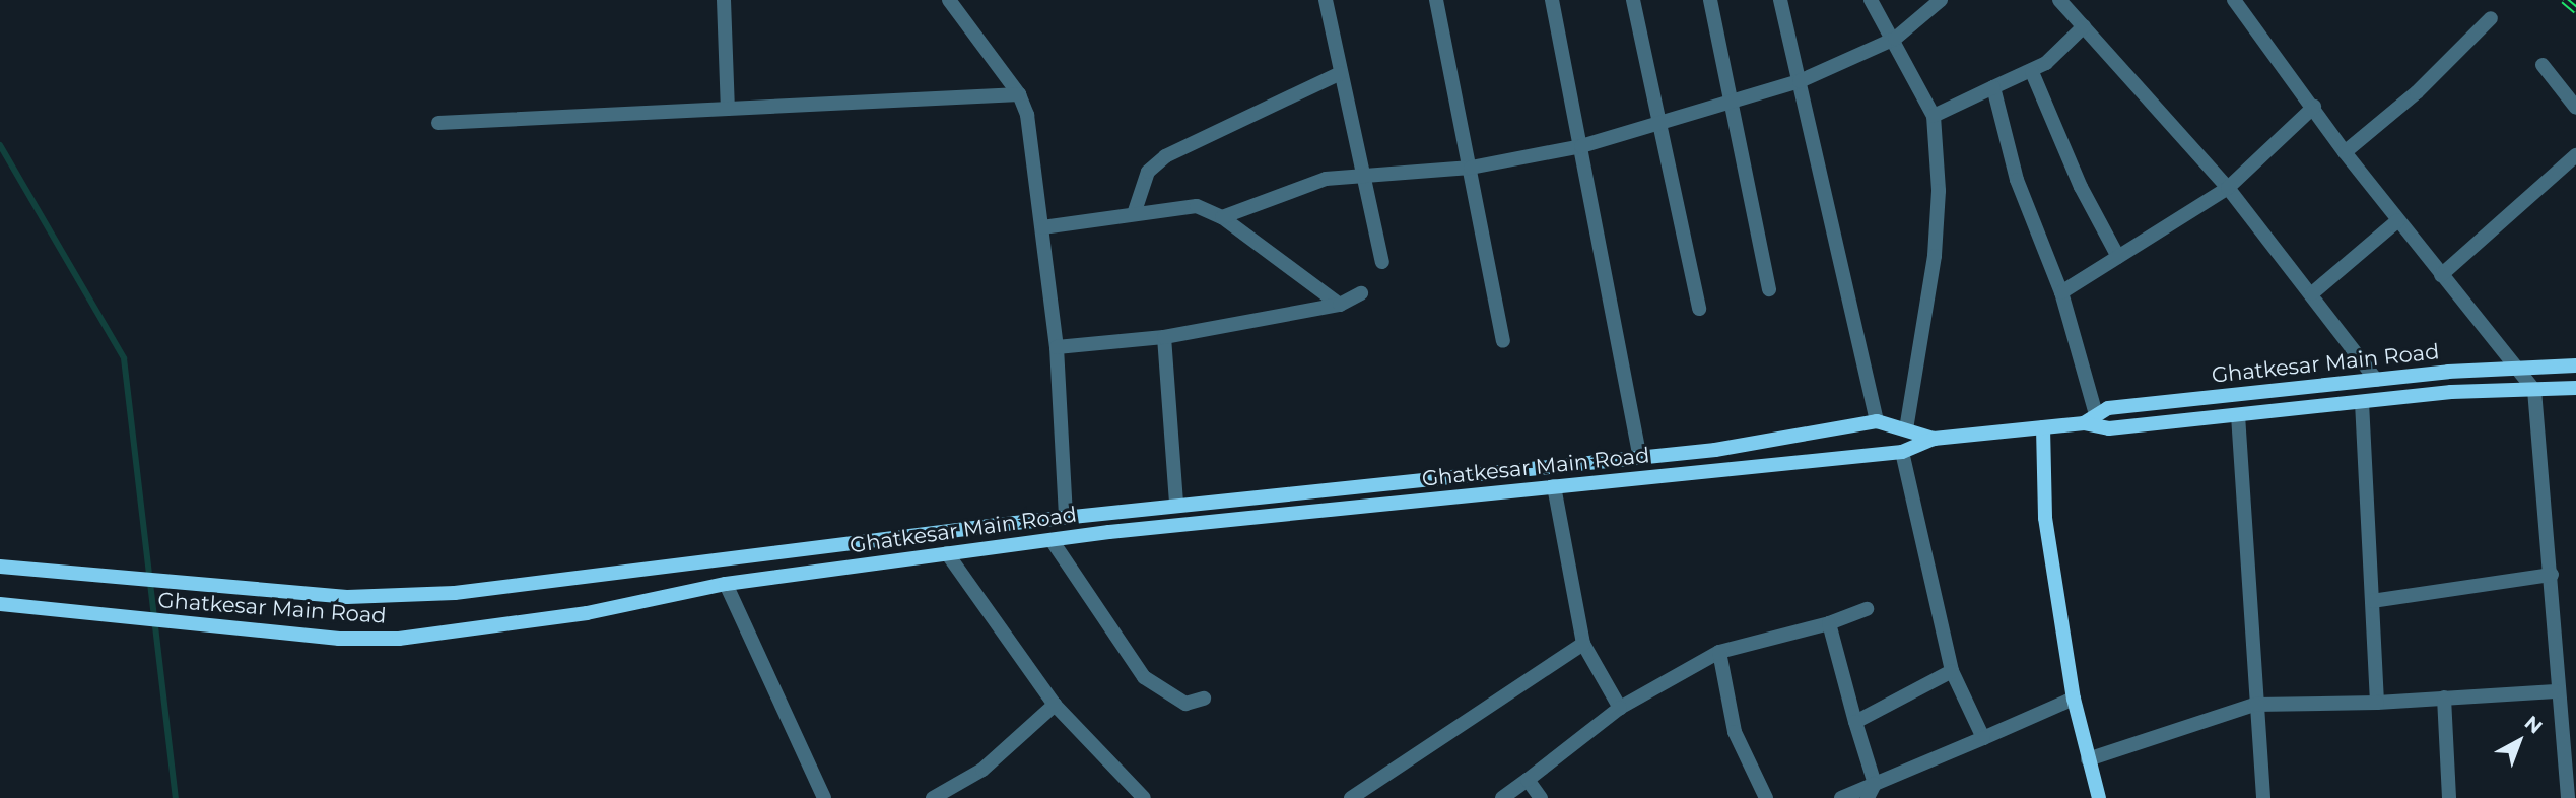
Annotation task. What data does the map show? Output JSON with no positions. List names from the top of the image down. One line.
{"streets":{"main road":["Ghatkesar Main Road"]},"north":"top right"}
